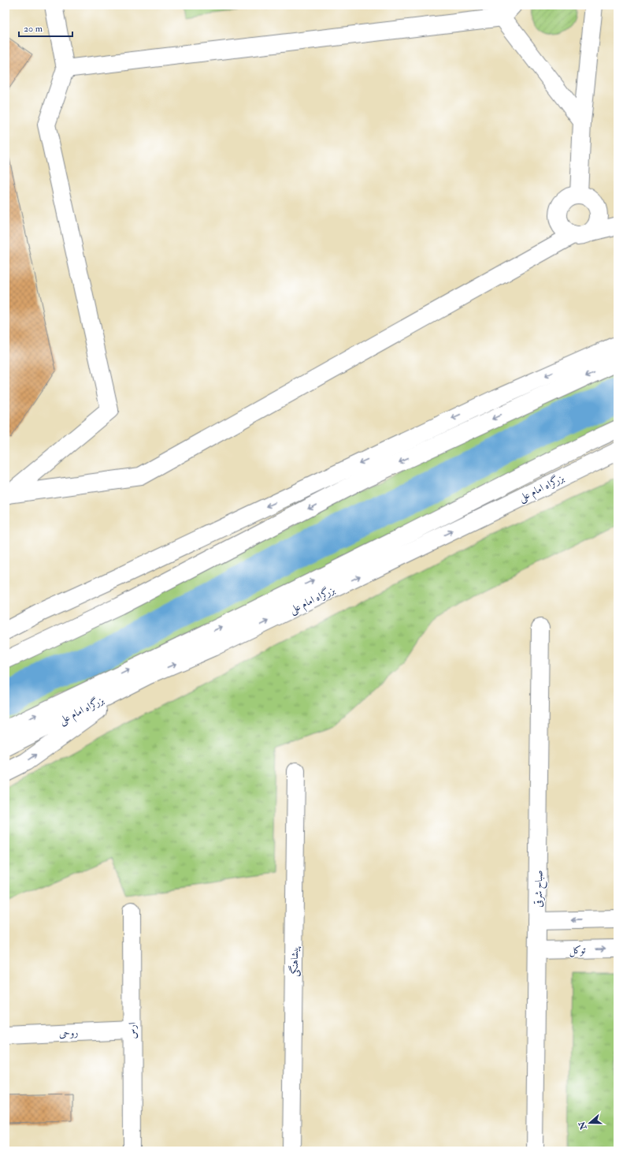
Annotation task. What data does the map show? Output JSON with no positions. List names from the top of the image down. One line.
{"streets":{"main road":["بزرگراه امام علی","صباح شرقی","توکل","پیشاهنگی","ارس","روحی"]},"crossings":[["صباح شرقی","توکل"],["ارس","روحی"]],"scale_bar":"20 m","north":"left"}
